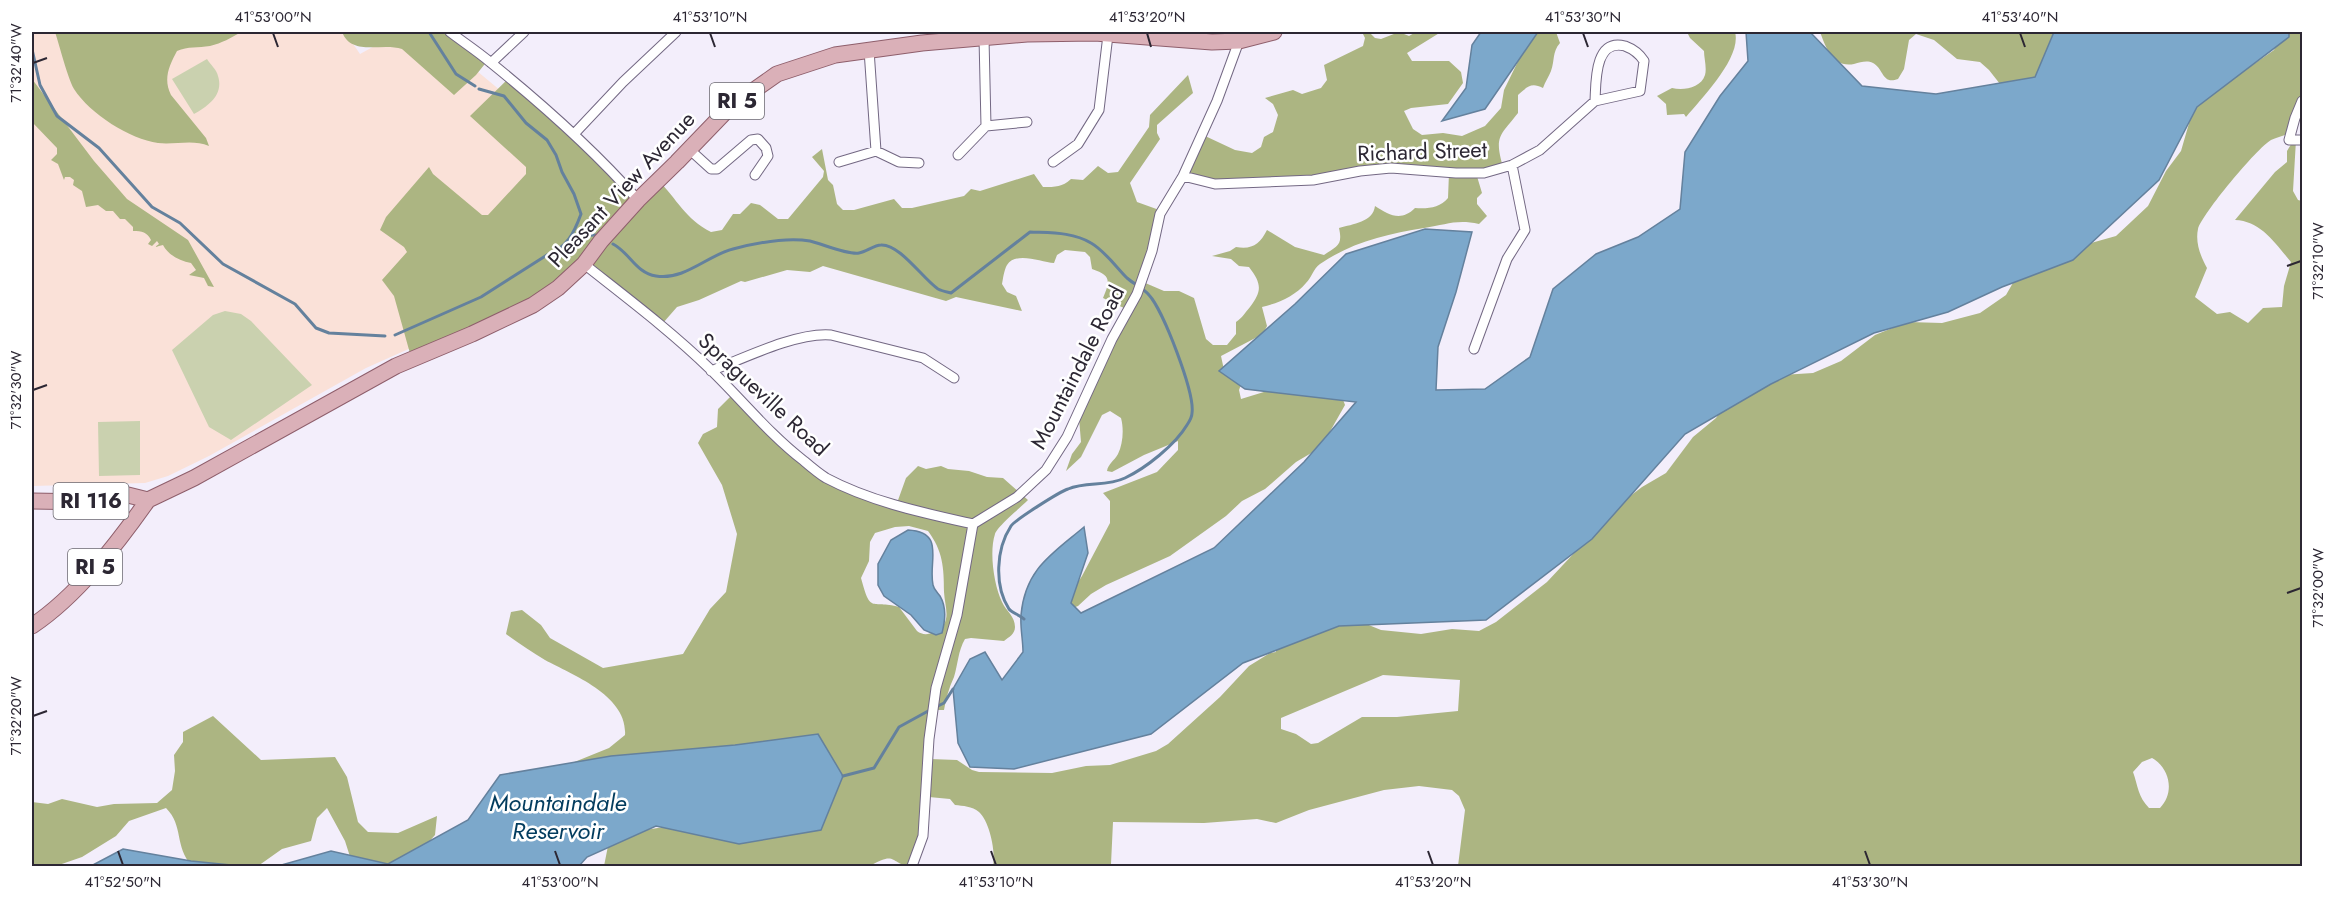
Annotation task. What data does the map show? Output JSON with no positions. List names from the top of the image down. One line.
{"streets":{"main road":["RI 5","Pleasant View Avenue","RI 116"],"street":["Richard Street","Mountaindale Road","Spragueville Road"]},"crossings":[["RI 5","Pleasant View Avenue"],["RI 5","RI 116"],["Richard Street","Mountaindale Road"],["Pleasant View Avenue","Mountaindale Road"],["Pleasant View Avenue","Spragueville Road"],["Pleasant View Avenue","RI 116"],["Mountaindale Road","Spragueville Road"]],"water":["Mountaindale Reservoir"],"coordinates":["41°53'00\"N","41°53'10\"N","41°53'20\"N","41°53'30\"N","41°53'40\"N","71°32'40\"W","71°32'10\"W","71°32'30\"W","71°32'00\"W","71°32'20\"W","41°52'50\"N"]}
